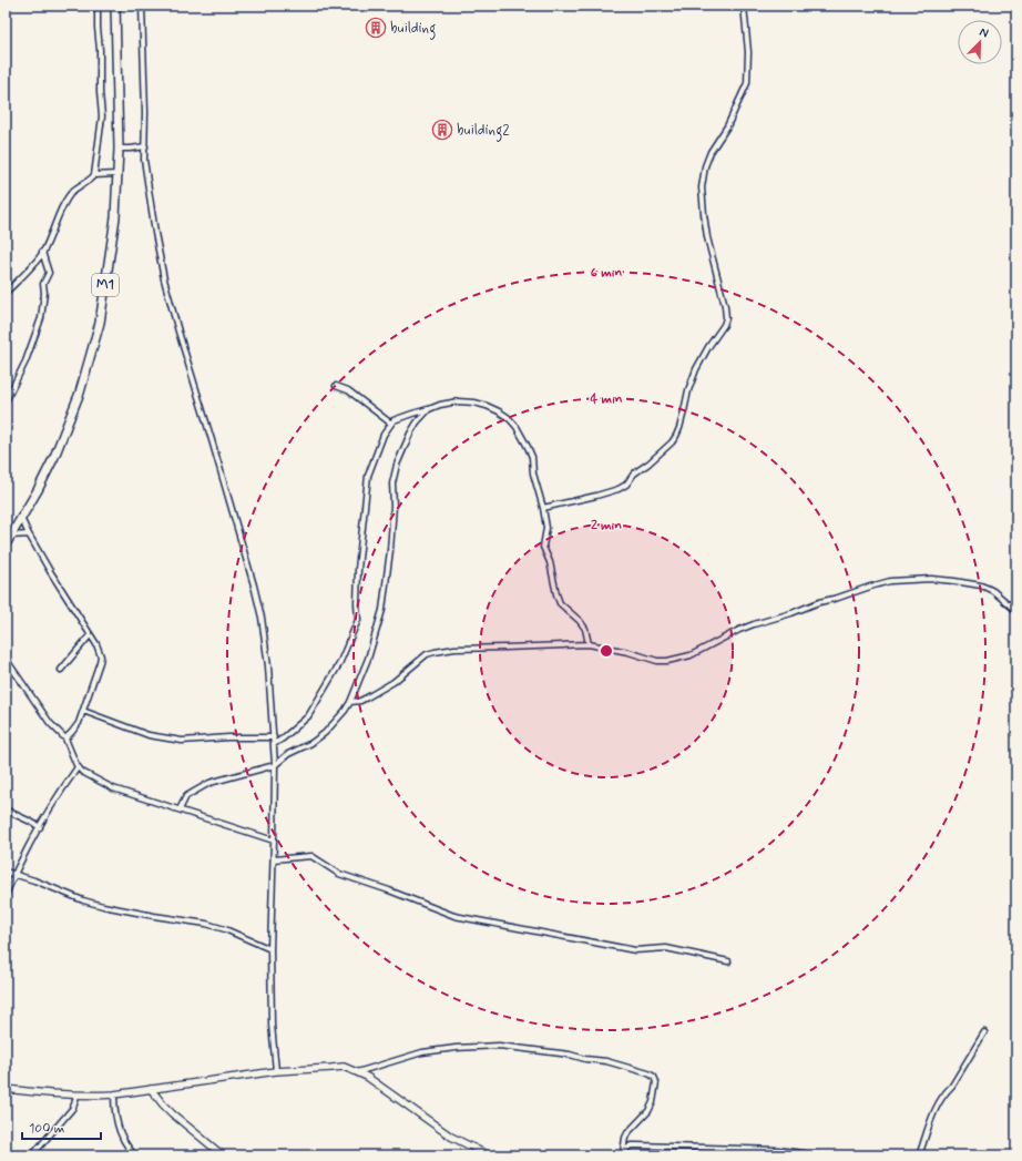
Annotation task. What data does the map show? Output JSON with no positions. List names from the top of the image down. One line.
{"streets":{"highway":["M1"]},"places":{"building":["building","building2"]},"scale_bar":"100 m","north":"top right","rings":["6 min","4 min","2 min"]}
